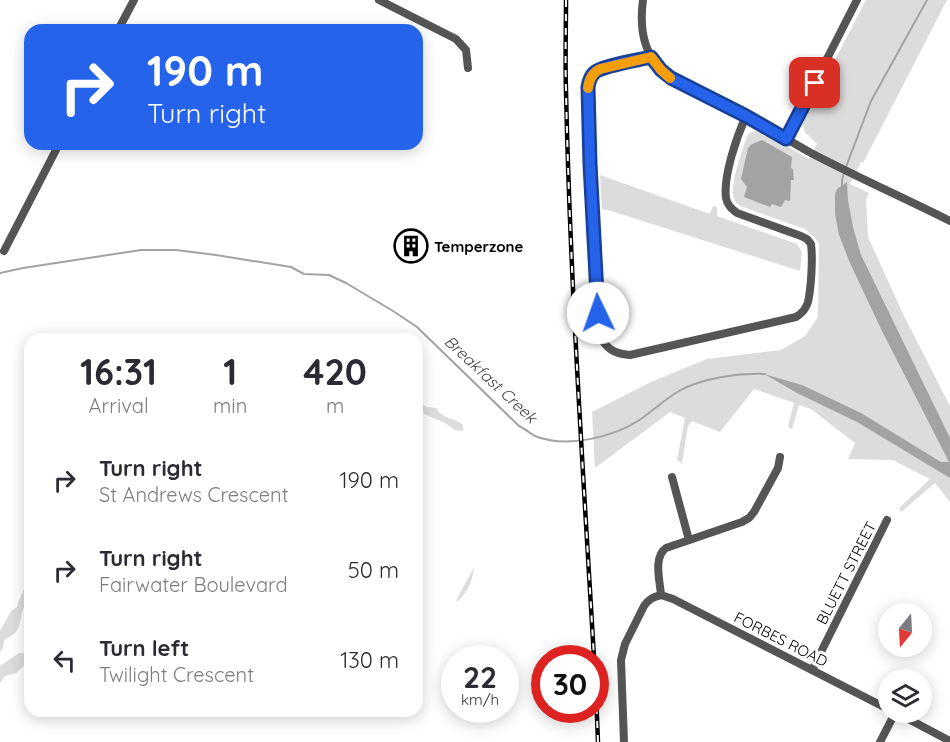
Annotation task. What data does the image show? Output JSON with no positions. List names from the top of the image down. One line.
{"streets":{"street":["BLUETT STREET","FORBES ROAD"]},"crossings":[["BLUETT STREET","FORBES ROAD"]],"water":["Breakfast Creek"],"places":{"building":["Temperzone"]},"north":"bottom","page":{"turn":["190 m","Turn right"],"eta":["16:31","Arrival","1","min","420","m"],"list":[{"name":"Turn right","note":"St Andrews Crescent","value":"190 m"},{"name":"Turn right","note":"Fairwater Boulevard","value":"50 m"},{"name":"Turn left","note":"Twilight Crescent","value":"130 m"}],"speed":"22 km/h","limit":"30"}}
